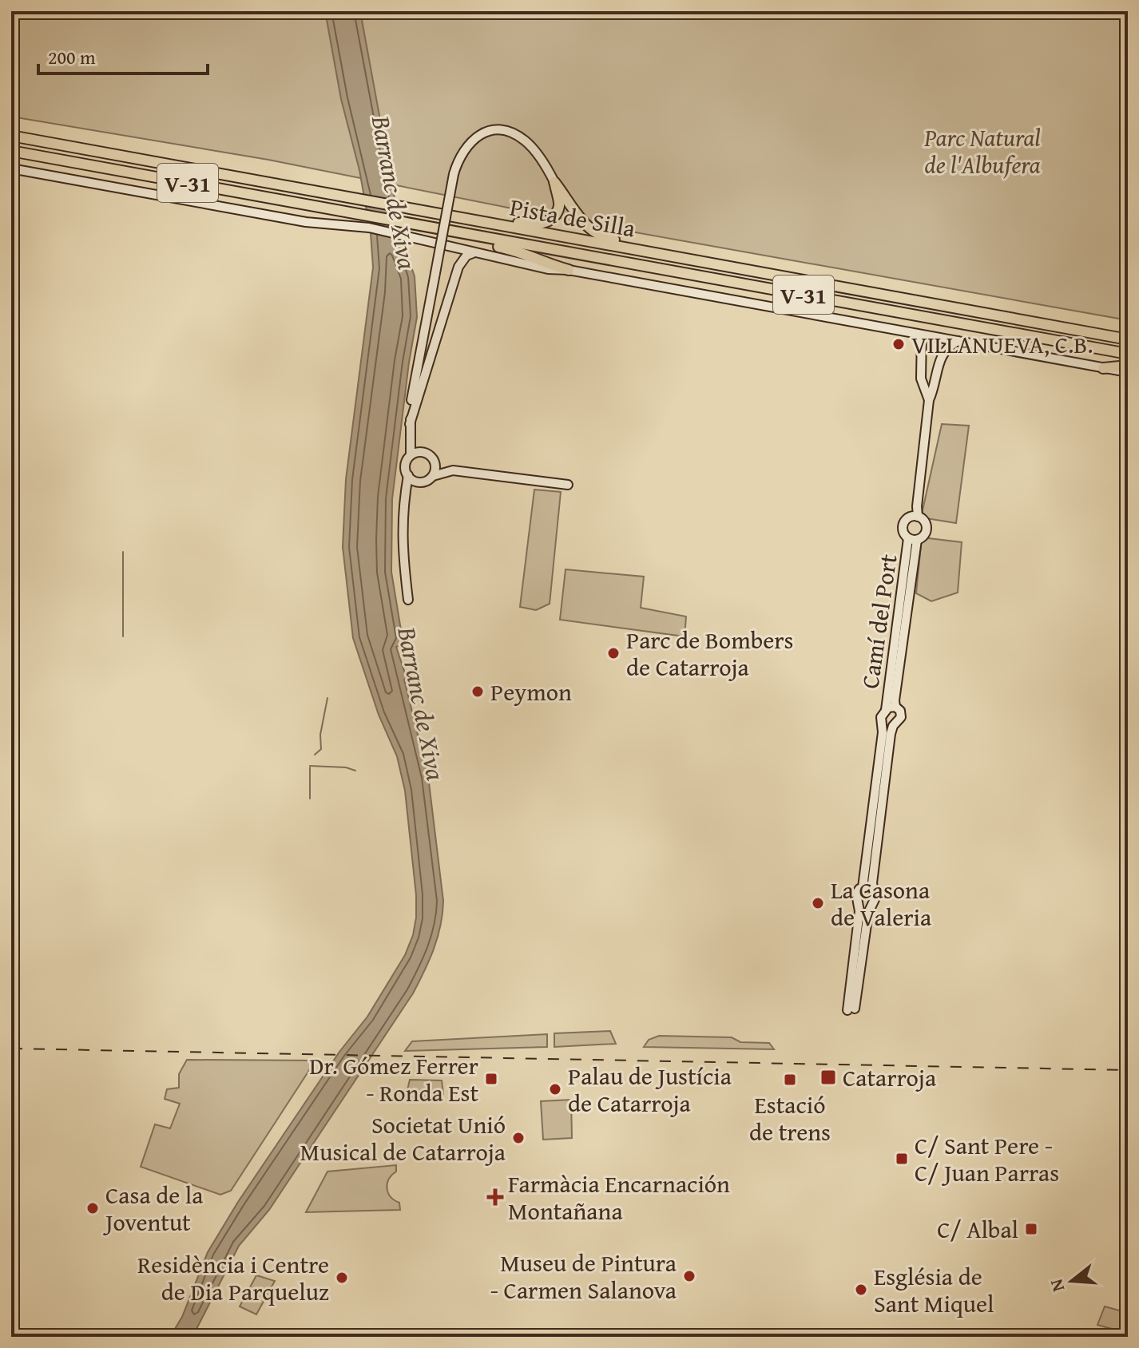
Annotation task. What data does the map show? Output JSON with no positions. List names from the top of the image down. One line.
{"streets":{"highway":["V-31","Pista de Silla"],"street":["Camí del Port"]},"water":["Barranc de Xiva"],"parks":["Parc Natural de l'Albufera"],"places":{"other":["VILLANUEVA, C.B.","Parc de Bombers de Catarroja","Peymon","La Casona de Valeria","Palau de Justícia de Catarroja","Societat Unió Musical de Catarroja","Casa de la Joventut","Museu de Pintura - Carmen Salanova","Residència i Centre de Dia Parqueluz","Església de Sant Miquel"],"transit":["Catarroja","Dr. Gómez Ferrer - Ronda Est","Estació de trens","C/ Sant Pere - C/ Juan Parras","C/ Albal"],"health":["Farmàcia Encarnación Montañana"]},"scale_bar":"200 m","north":"left"}
